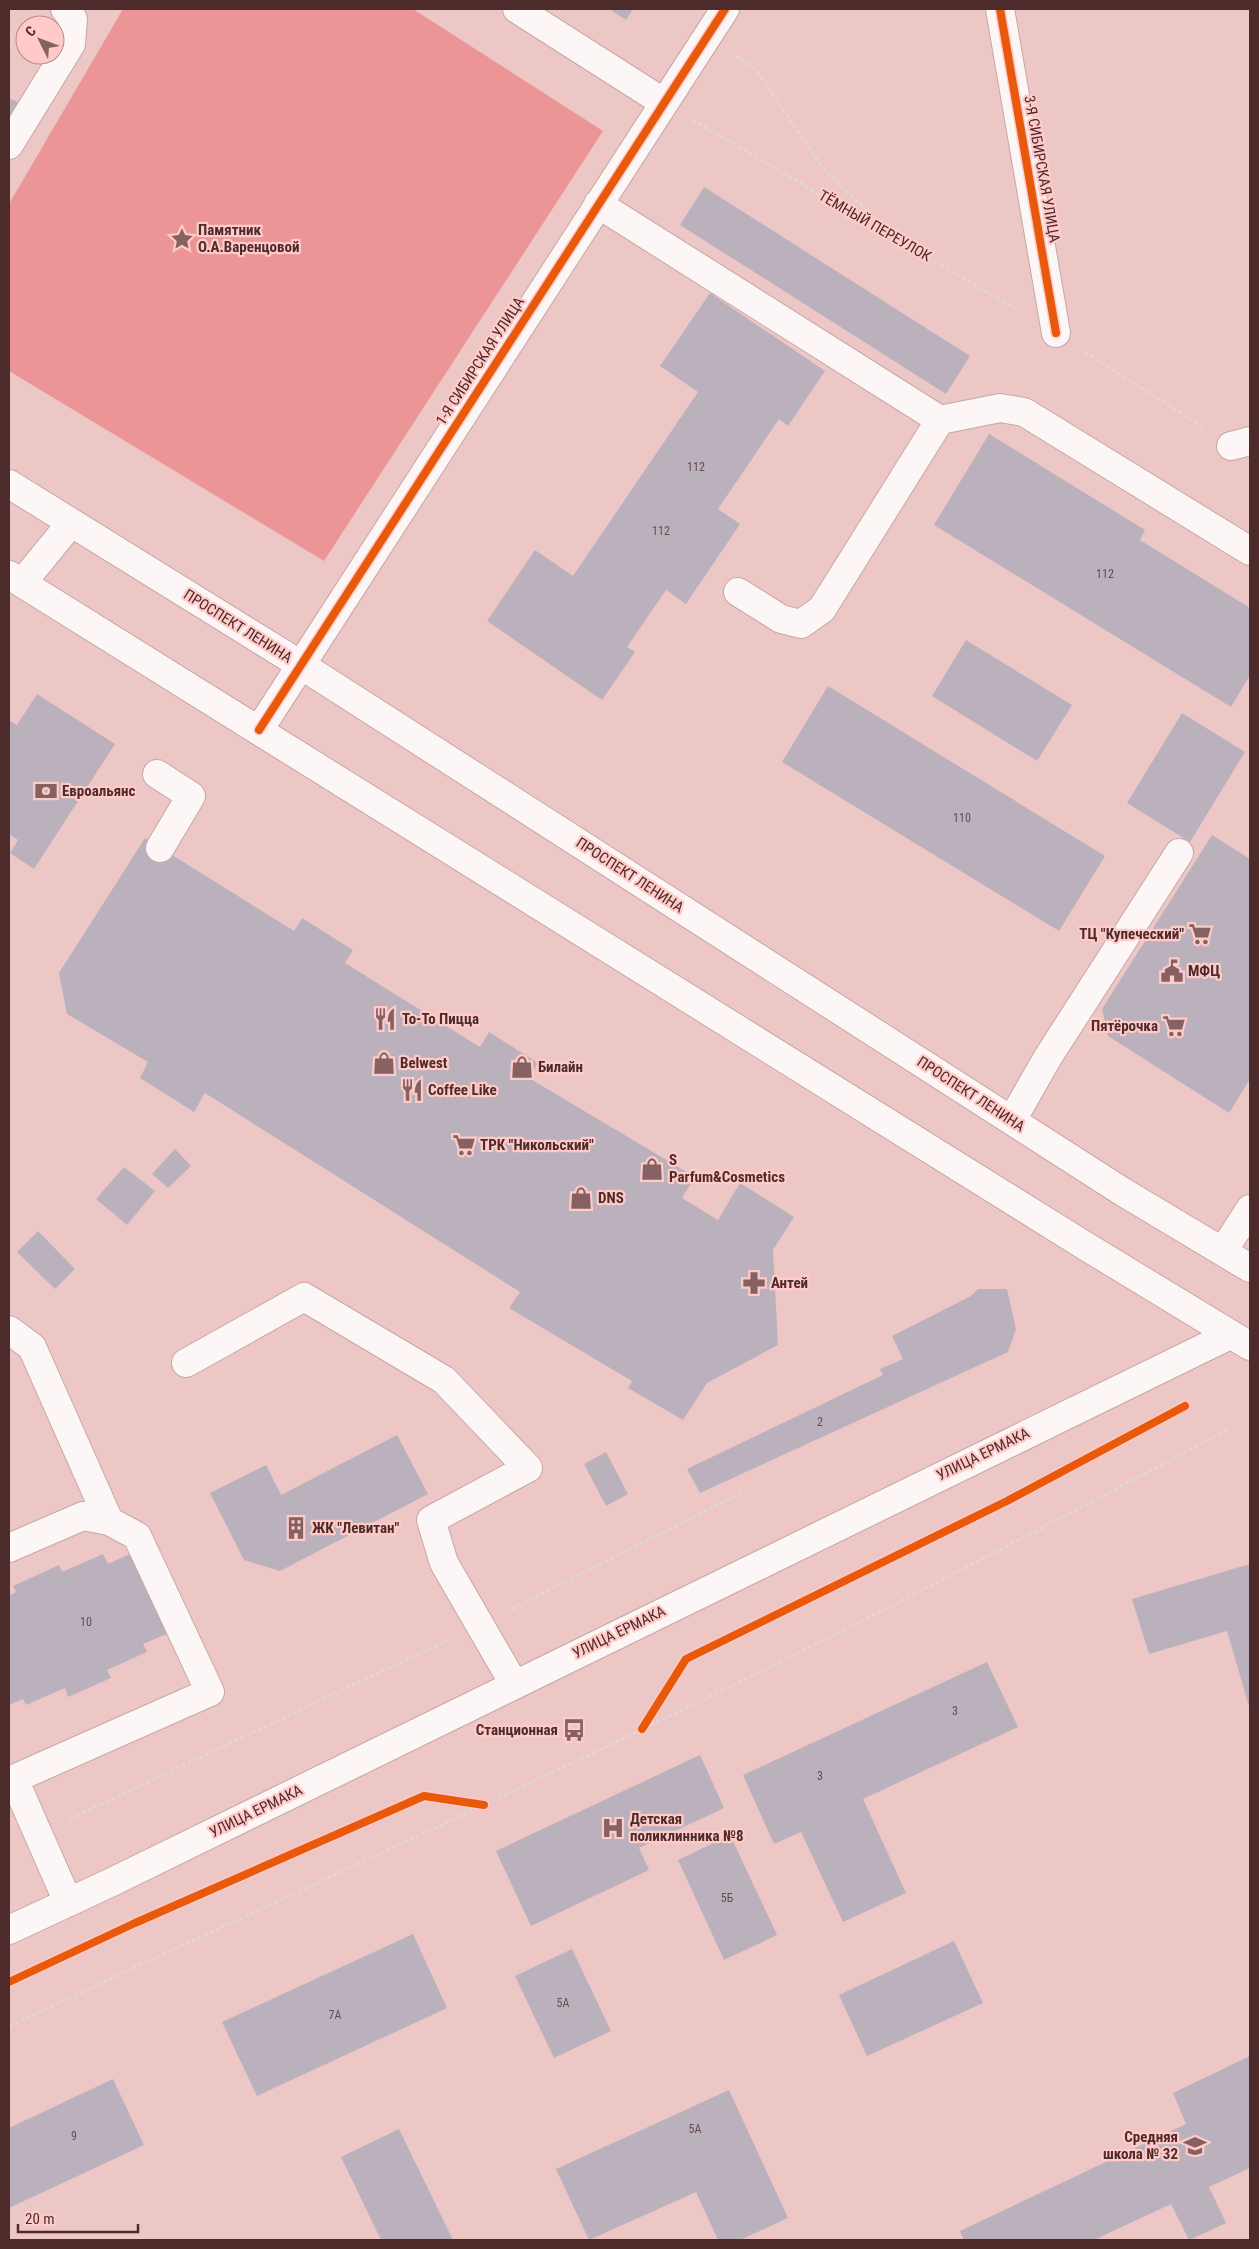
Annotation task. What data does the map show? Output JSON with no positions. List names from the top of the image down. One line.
{"streets":{"main road":["3-Я СИБИРСКАЯ УЛИЦА","1-Я СИБИРСКАЯ УЛИЦА","ПРОСПЕКТ ЛЕНИНА","УЛИЦА ЕРМАКА"],"path":["ТЁМНЫЙ ПЕРЕУЛОК"]},"crossings":[["3-Я СИБИРСКАЯ УЛИЦА","ТЁМНЫЙ ПЕРЕУЛОК"],["ТЁМНЫЙ ПЕРЕУЛОК","1-Я СИБИРСКАЯ УЛИЦА"],["1-Я СИБИРСКАЯ УЛИЦА","ПРОСПЕКТ ЛЕНИНА"]],"places":{"place":["Памятник О.А.Варенцовой"],"bank":["Евроальянс"],"supermarket":["ТЦ \"Купеческий\"","Пятёрочка","ТРК \"Никольский\""],"public building":["МФЦ"],"restaurant":["То-То Пицца","Coffee Like"],"shop":["Belwest","Билайн","S Parfum&Cosmetics","DNS"],"pharmacy":["Антей"],"building":["ЖК \"Левитан\""],"bus stop":["Станционная"],"hospital":["Детская поликлинника №8"],"school or university":["Средняя школа № 32"]},"house_numbers":["112","112","112","110","2","10","3","3","5Б","5А","7А","5А","9"],"scale_bar":"20 m","north":"top left"}
